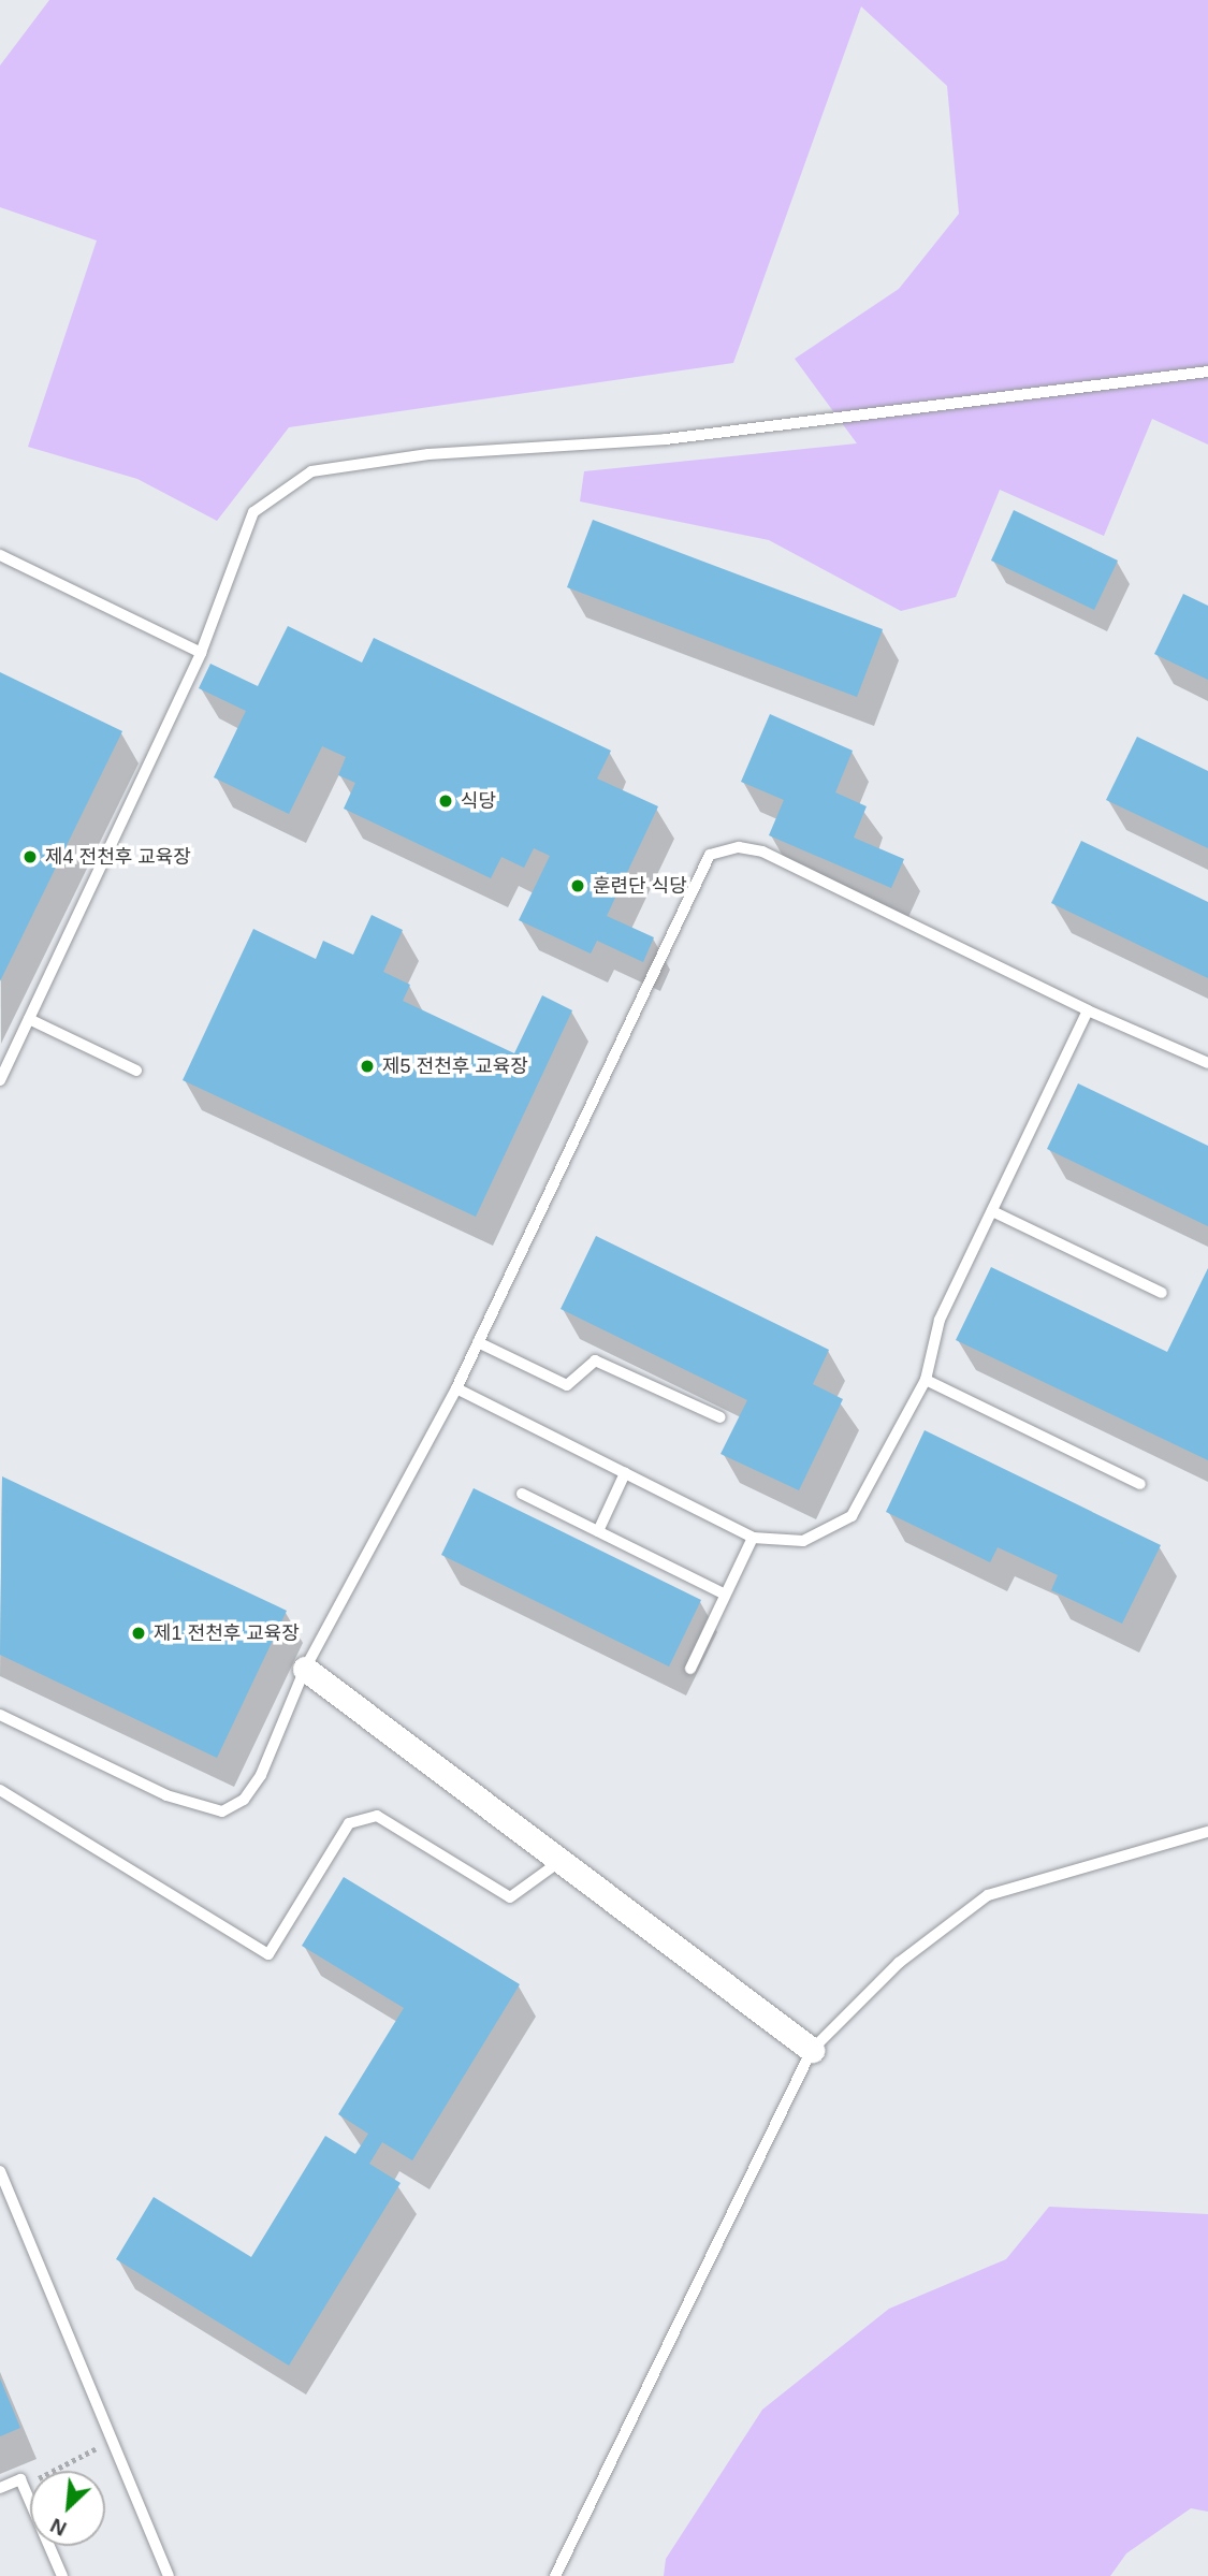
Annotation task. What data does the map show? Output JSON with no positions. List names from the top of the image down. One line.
{"places":["식당","제4 전천후 교육장","훈련단 식당","제5 전천후 교육장","제1 전천후 교육장"],"north":"bottom left"}
